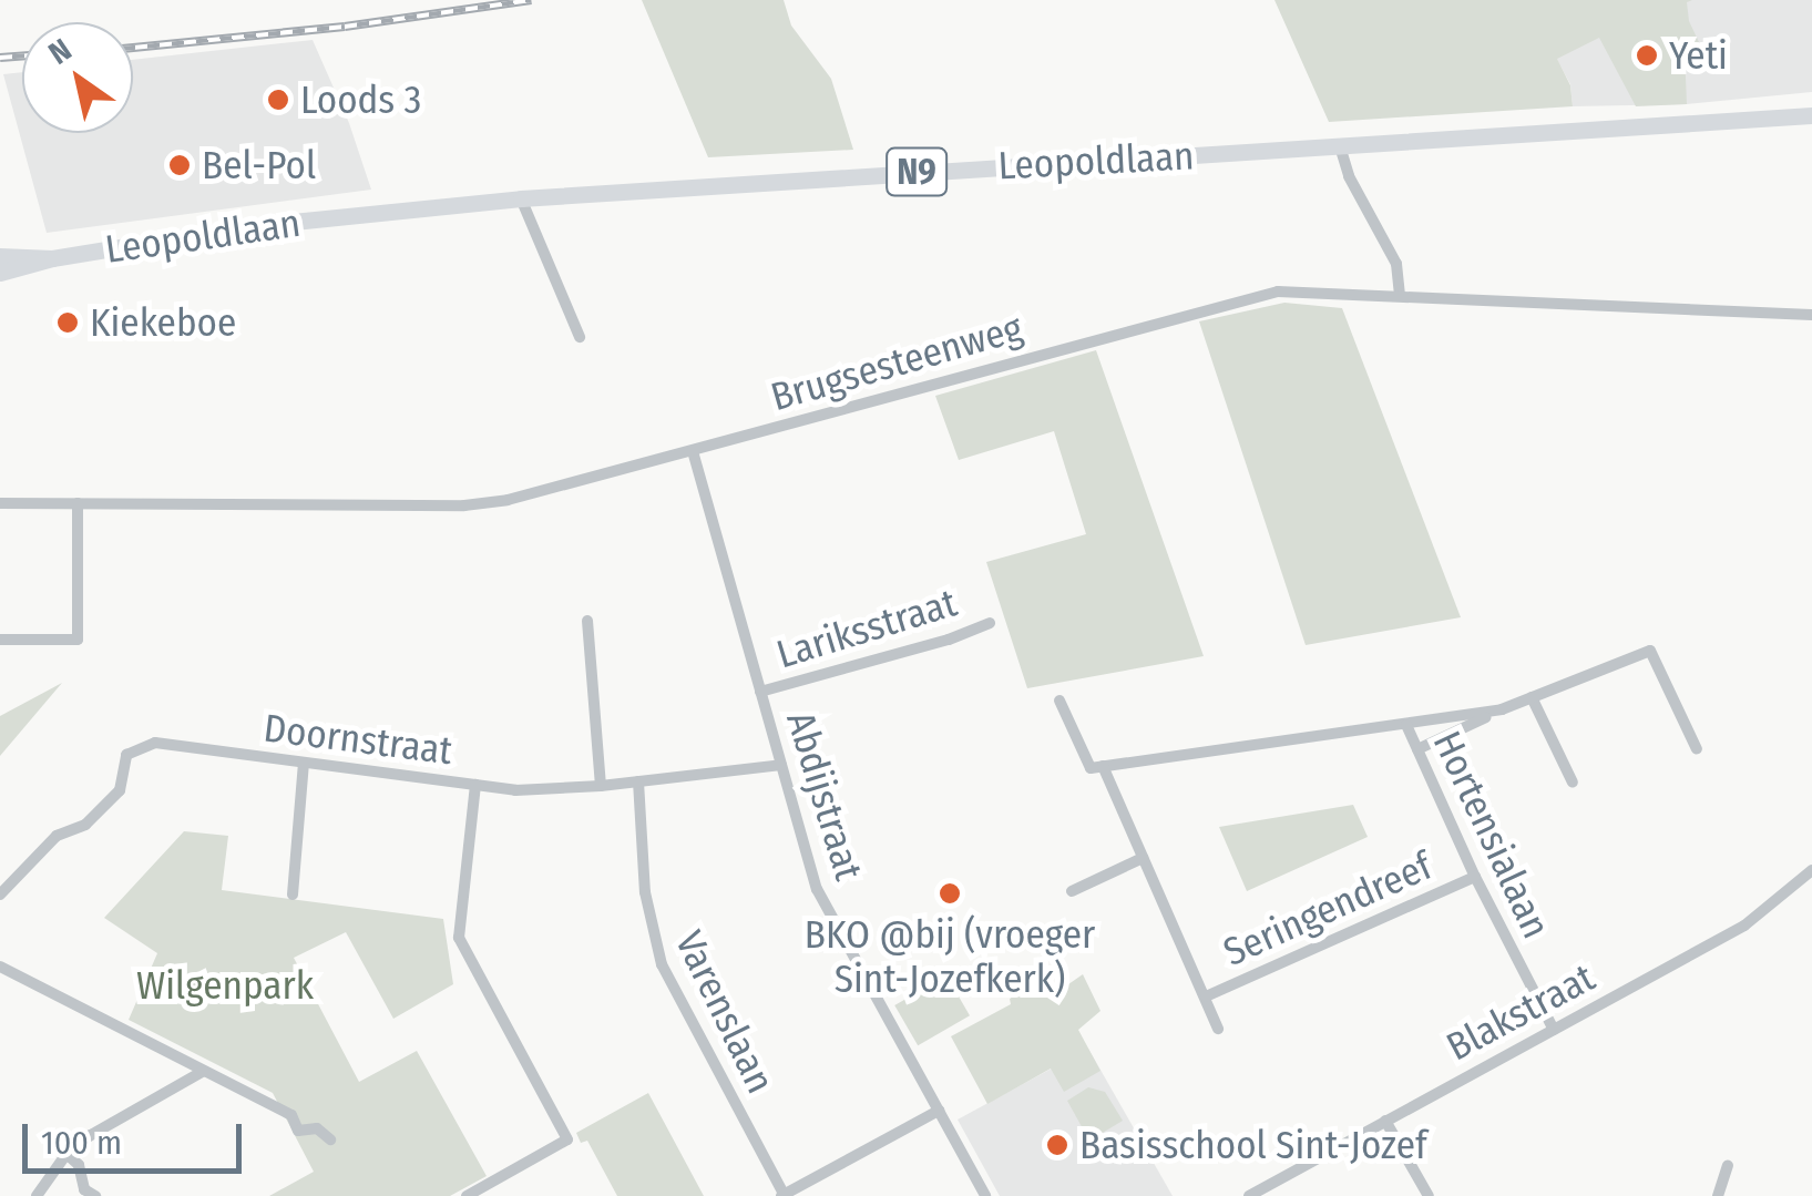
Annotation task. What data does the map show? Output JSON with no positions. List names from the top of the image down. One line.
{"streets":{"main road":["Leopoldlaan","N9"],"street":["Brugsesteenweg","Lariksstraat","Doornstraat","Abdijstraat","Hortensialaan","Seringendreef","Varenslaan","Blakstraat"]},"crossings":[["Brugsesteenweg","Abdijstraat"],["Lariksstraat","Abdijstraat"],["Doornstraat","Abdijstraat"],["Doornstraat","Varenslaan"],["Hortensialaan","Seringendreef"],["Hortensialaan","Blakstraat"]],"parks":["Wilgenpark"],"places":["Yeti","Loods 3","Bel-Pol","Kiekeboe","BKO @bij (vroeger Sint-Jozefkerk)","Basisschool Sint-Jozef"],"scale_bar":"100 m","north":"top left"}
